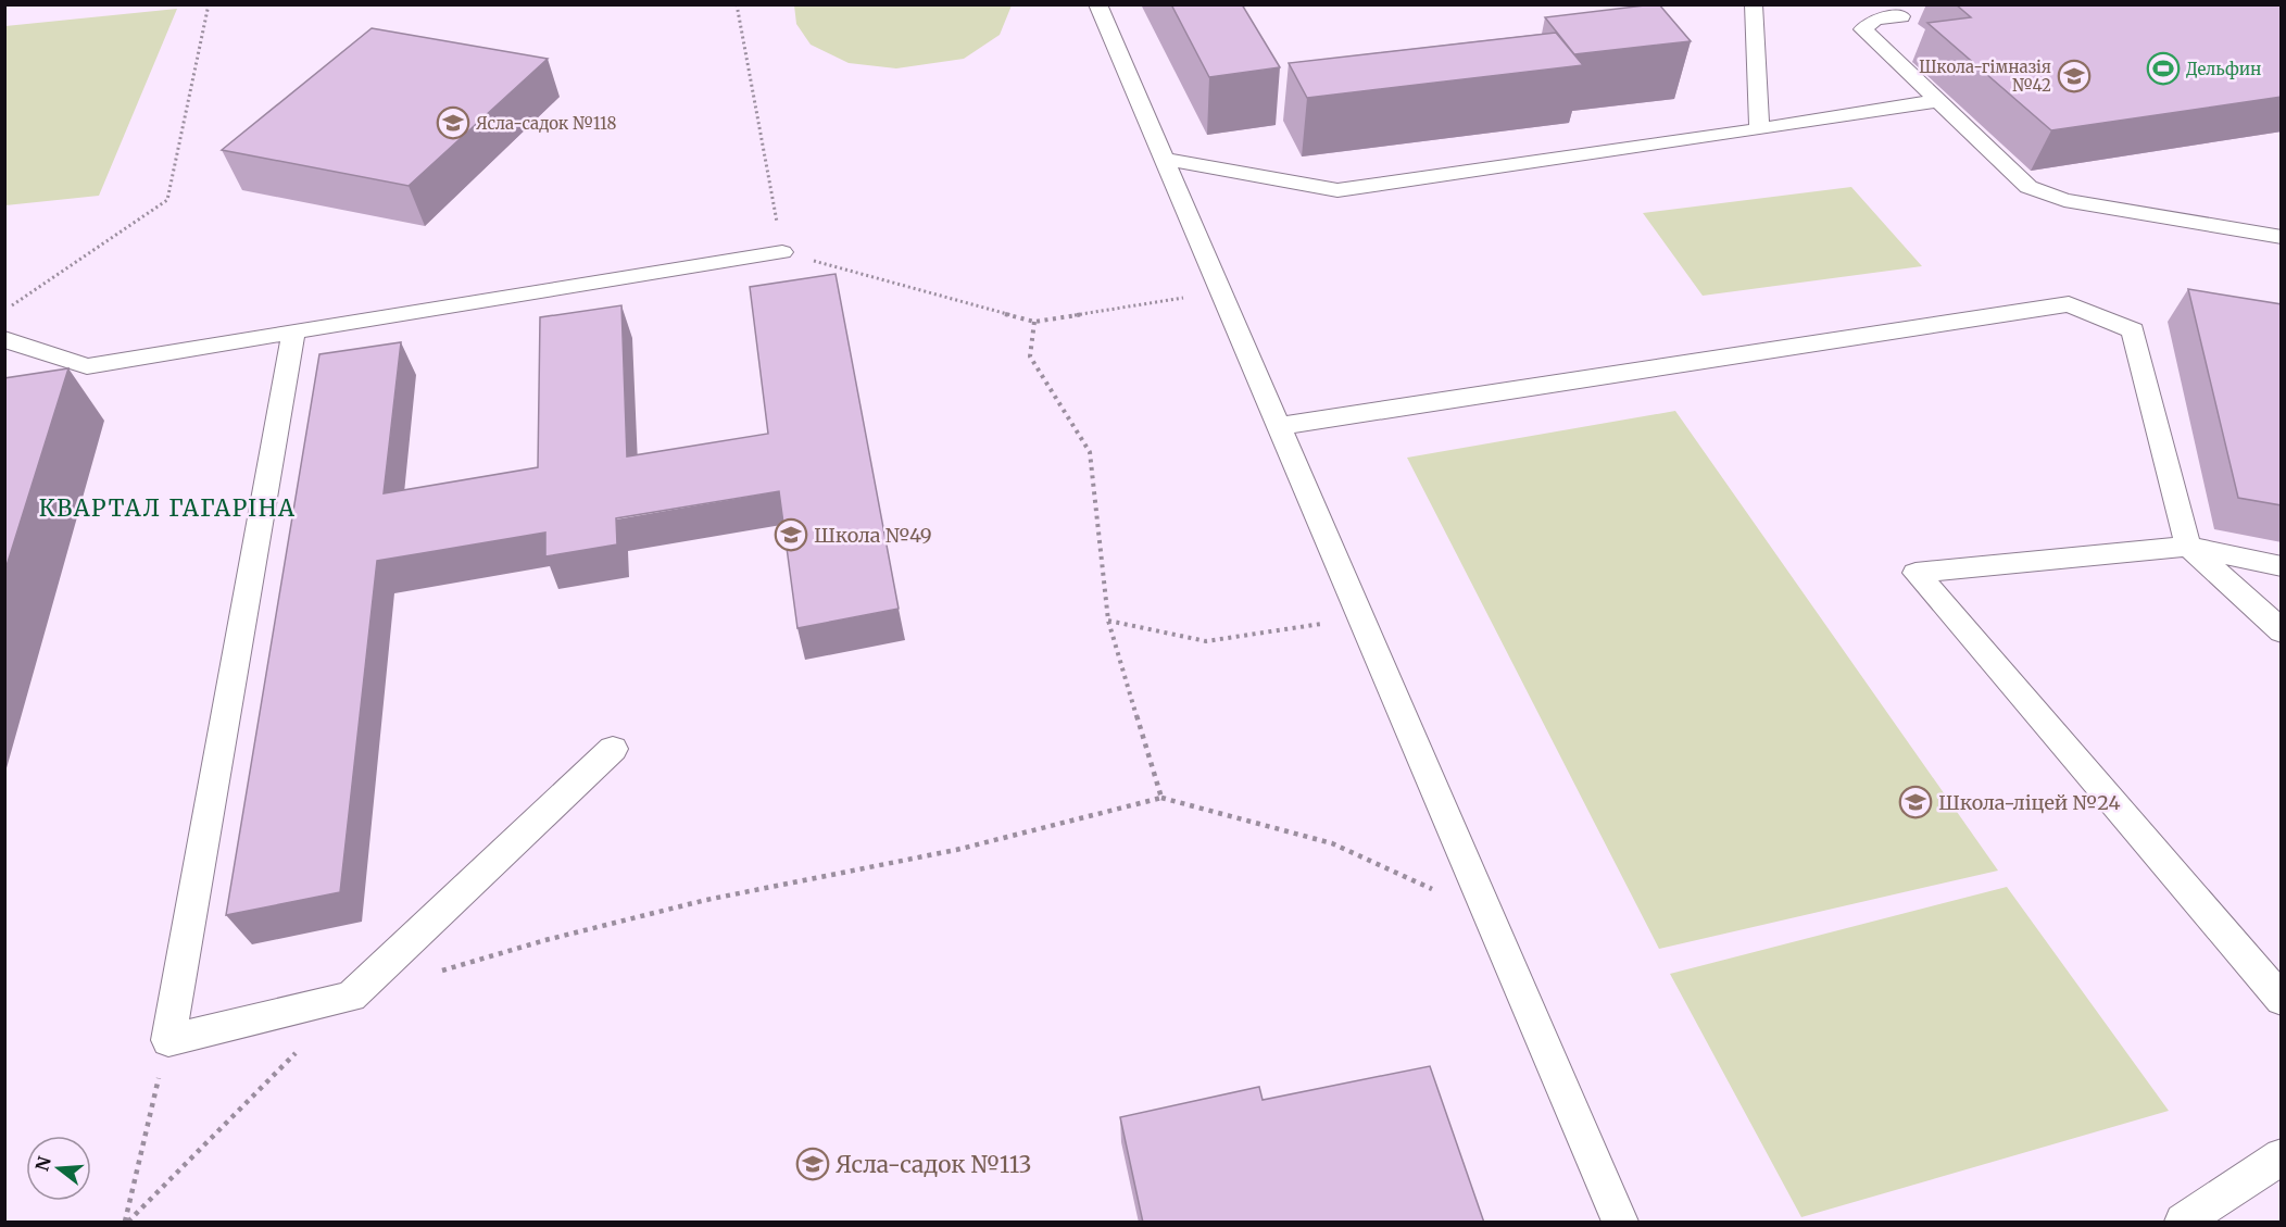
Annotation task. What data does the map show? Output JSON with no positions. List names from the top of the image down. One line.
{"districts":["КВАРТАЛ ГАГАРІНА"],"places":{"sports":["Дельфин"],"school or university":["Школа-гімназія №42","Ясла-садок №118","Школа №49","Школа-ліцей №24","Ясла-садок №113"]},"north":"left"}
